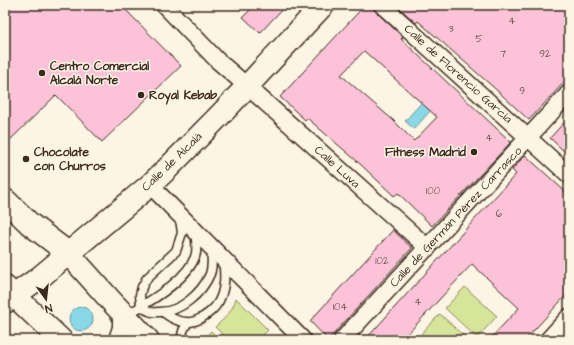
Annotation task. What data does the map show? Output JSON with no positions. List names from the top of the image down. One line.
{"streets":{"main road":["Calle de Alcalá"],"street":["Calle de Florencio García","Calle Luva","Calle de Germán Pérez Carrasco"]},"crossings":[["Calle de Florencio García","Calle de Germán Pérez Carrasco"],["Calle de Alcalá","Calle Luva"],["Calle Luva","Calle de Germán Pérez Carrasco"]],"places":["Centro Comercial Alcalá Norte","Royal Kebab","Fitness Madrid","Chocolate con Churros"],"house_numbers":["4","3","5","7","92","9","4","100","6","102","4","104"],"north":"bottom"}
